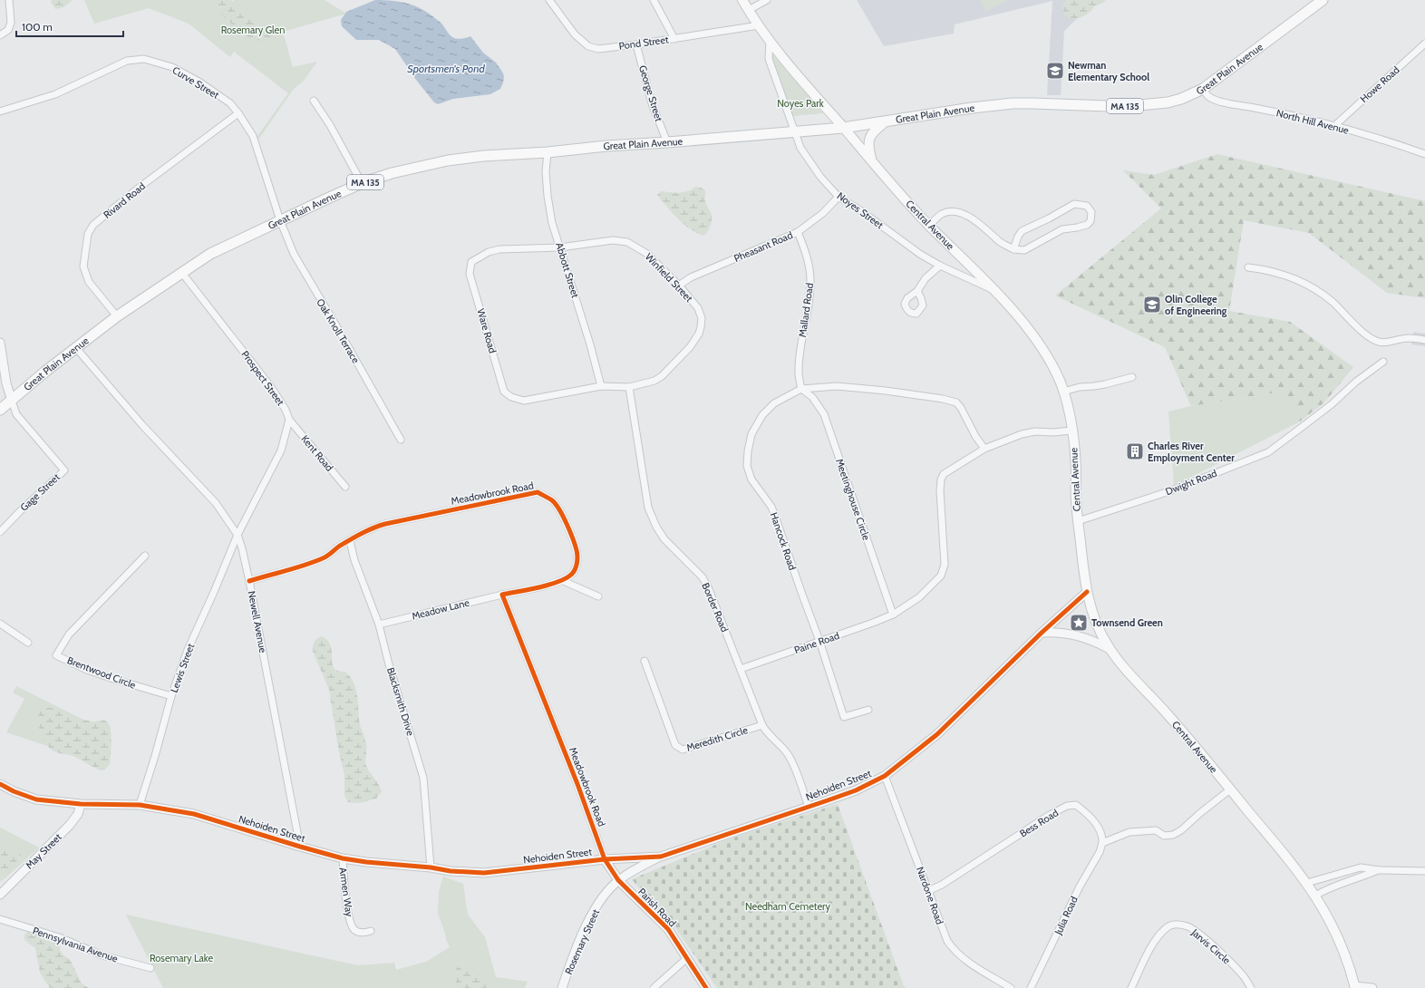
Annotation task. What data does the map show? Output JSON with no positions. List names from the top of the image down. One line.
{"streets":{"main road":["Great Plain Avenue","MA 135","Central Avenue"],"street":["Pond Street","Curve Street","Howe Road","George Street","North Hill Avenue","Rivard Road","Noyes Street","Pheasant Road","Abbott Street","Winfield Street","Mallard Road","Oak Knoll Terrace","Ware Road","Prospect Street","Kent Road","Dwight Road","Gage Street","Meadowbrook Road","Meetinghouse Circle","Hancock Road","Border Road","Meadow Lane","Newell Avenue","Paine Road","Lewis Street","Brentwood Circle","Blacksmith Drive","Meredith Circle","Nehoiden Street","Bess Road","May Street","Armen Way","Nardone Road","Parish Road","Julia Road","Rosemary Street","Pennsylvania Avenue","Jarvis Circle"]},"crossings":[["Pond Street","George Street"],["Pond Street","Central Avenue"],["Great Plain Avenue","Curve Street"],["Great Plain Avenue","George Street"],["Great Plain Avenue","North Hill Avenue"],["Great Plain Avenue","Rivard Road"],["Great Plain Avenue","Noyes Street"],["Great Plain Avenue","Central Avenue"],["Great Plain Avenue","Abbott Street"],["Great Plain Avenue","Oak Knoll Terrace"],["Great Plain Avenue","Prospect Street"],["Great Plain Avenue","Gage Street"],["Great Plain Avenue","Newell Avenue"],["Curve Street","Rivard Road"],["Curve Street","Oak Knoll Terrace"],["Howe Road","North Hill Avenue"],["Noyes Street","Central Avenue"],["Noyes Street","Pheasant Road"],["Central Avenue","Dwight Road"],["Central Avenue","Nehoiden Street"],["Pheasant Road","Winfield Street"],["Pheasant Road","Mallard Road"],["Abbott Street","Winfield Street"],["Abbott Street","Ware Road"],["Winfield Street","Ware Road"],["Winfield Street","Border Road"],["Mallard Road","Meetinghouse Circle"],["Mallard Road","Hancock Road"],["Prospect Street","Kent Road"],["Meadowbrook Road","Meadow Lane"],["Meadowbrook Road","Newell Avenue"],["Meadowbrook Road","Blacksmith Drive"],["Meadowbrook Road","Nehoiden Street"],["Meadowbrook Road","Parish Road"],["Meetinghouse Circle","Hancock Road"],["Meetinghouse Circle","Paine Road"],["Hancock Road","Paine Road"],["Border Road","Paine Road"],["Border Road","Meredith Circle"],["Border Road","Nehoiden Street"],["Meadow Lane","Blacksmith Drive"],["Newell Avenue","Lewis Street"],["Newell Avenue","Nehoiden Street"],["Lewis Street","Brentwood Circle"],["Lewis Street","Nehoiden Street"],["Blacksmith Drive","Nehoiden Street"],["Nehoiden Street","May Street"],["Nehoiden Street","Armen Way"],["Nehoiden Street","Nardone Road"],["Nehoiden Street","Parish Road"],["Bess Road","Nardone Road"],["Bess Road","Julia Road"],["Parish Road","Rosemary Street"]],"water":["Sportsmen's Pond"],"parks":["Rosemary Glen","Noyes Park","Needham Cemetery","Rosemary Lake"],"places":{"school or university":["Newman Elementary School","Olin College of Engineering"],"building":["Charles River Employment Center"],"place":["Townsend Green"]},"scale_bar":"100 m"}
